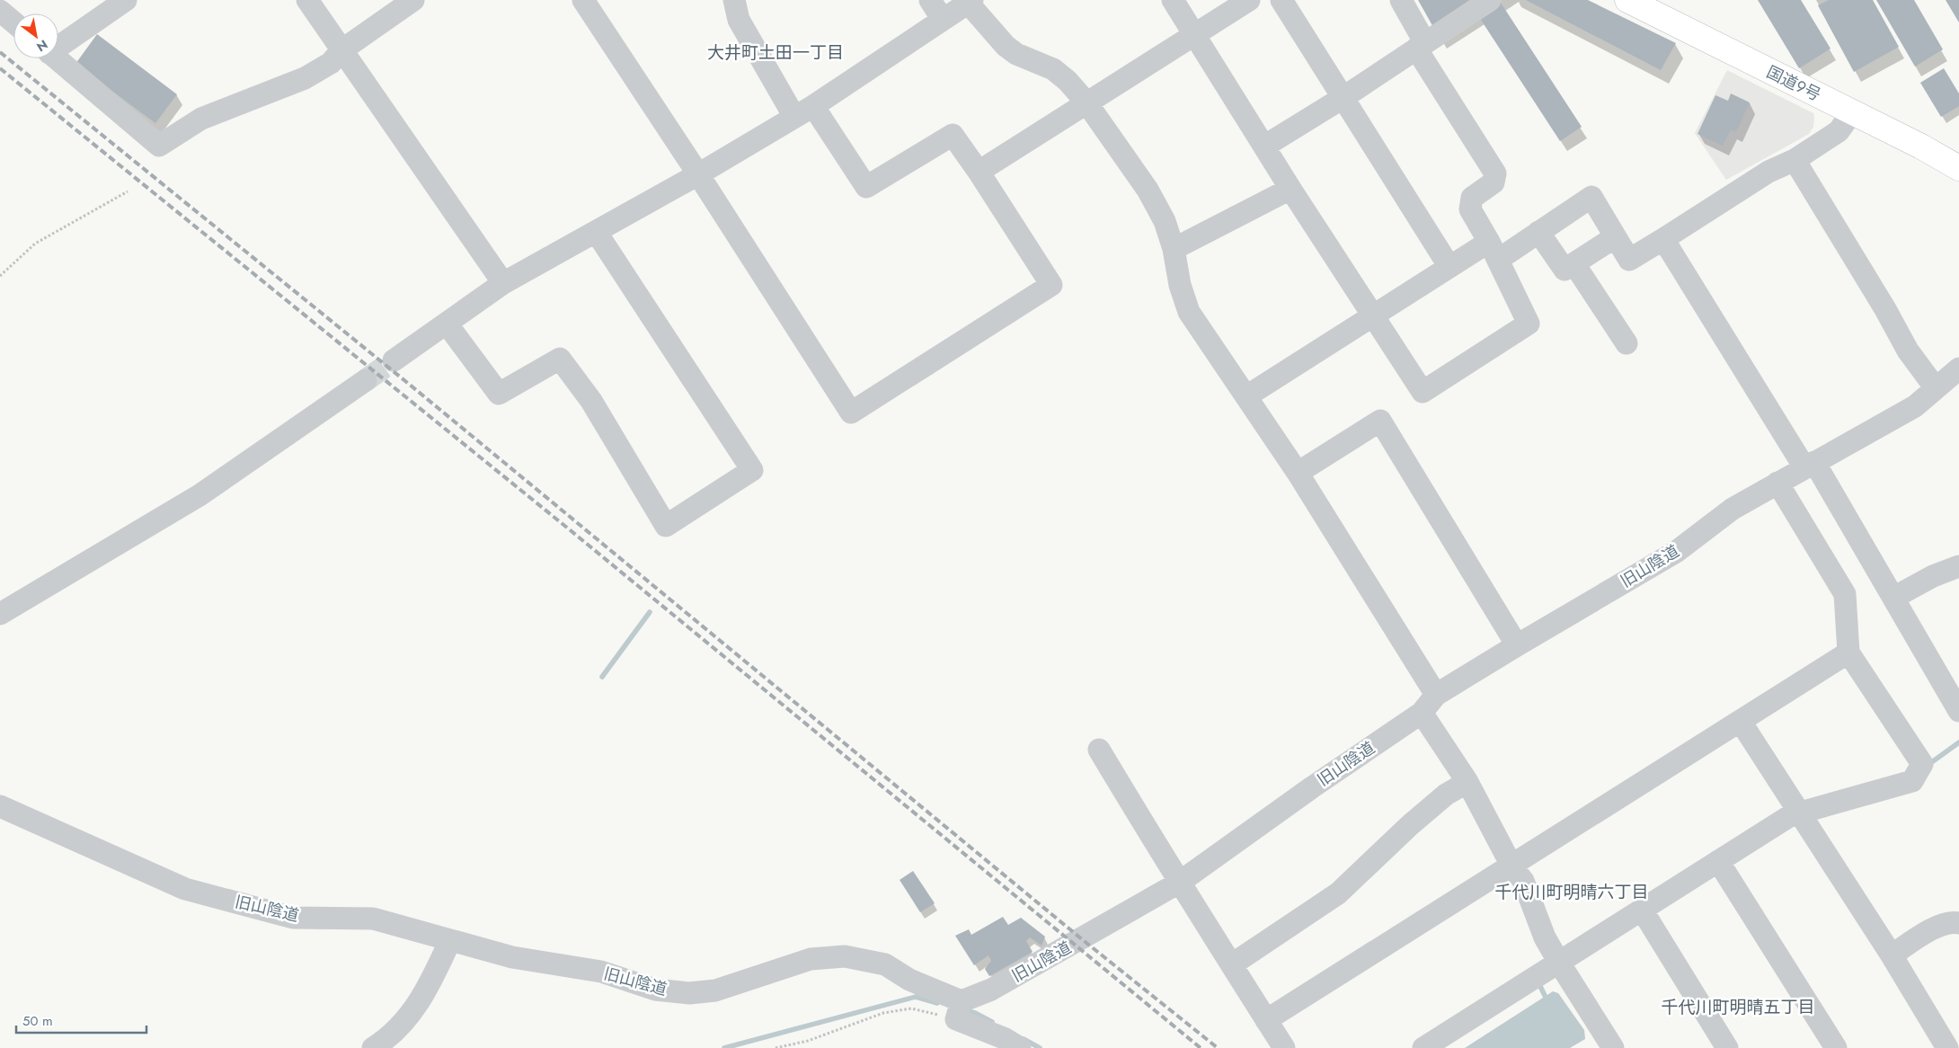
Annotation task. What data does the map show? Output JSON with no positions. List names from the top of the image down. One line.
{"streets":{"highway":["国道9号"],"street":["旧山陰道"]},"districts":["大井町土田一丁目","千代川町明晴六丁目","千代川町明晴五丁目"],"scale_bar":"50 m","north":"bottom right"}
